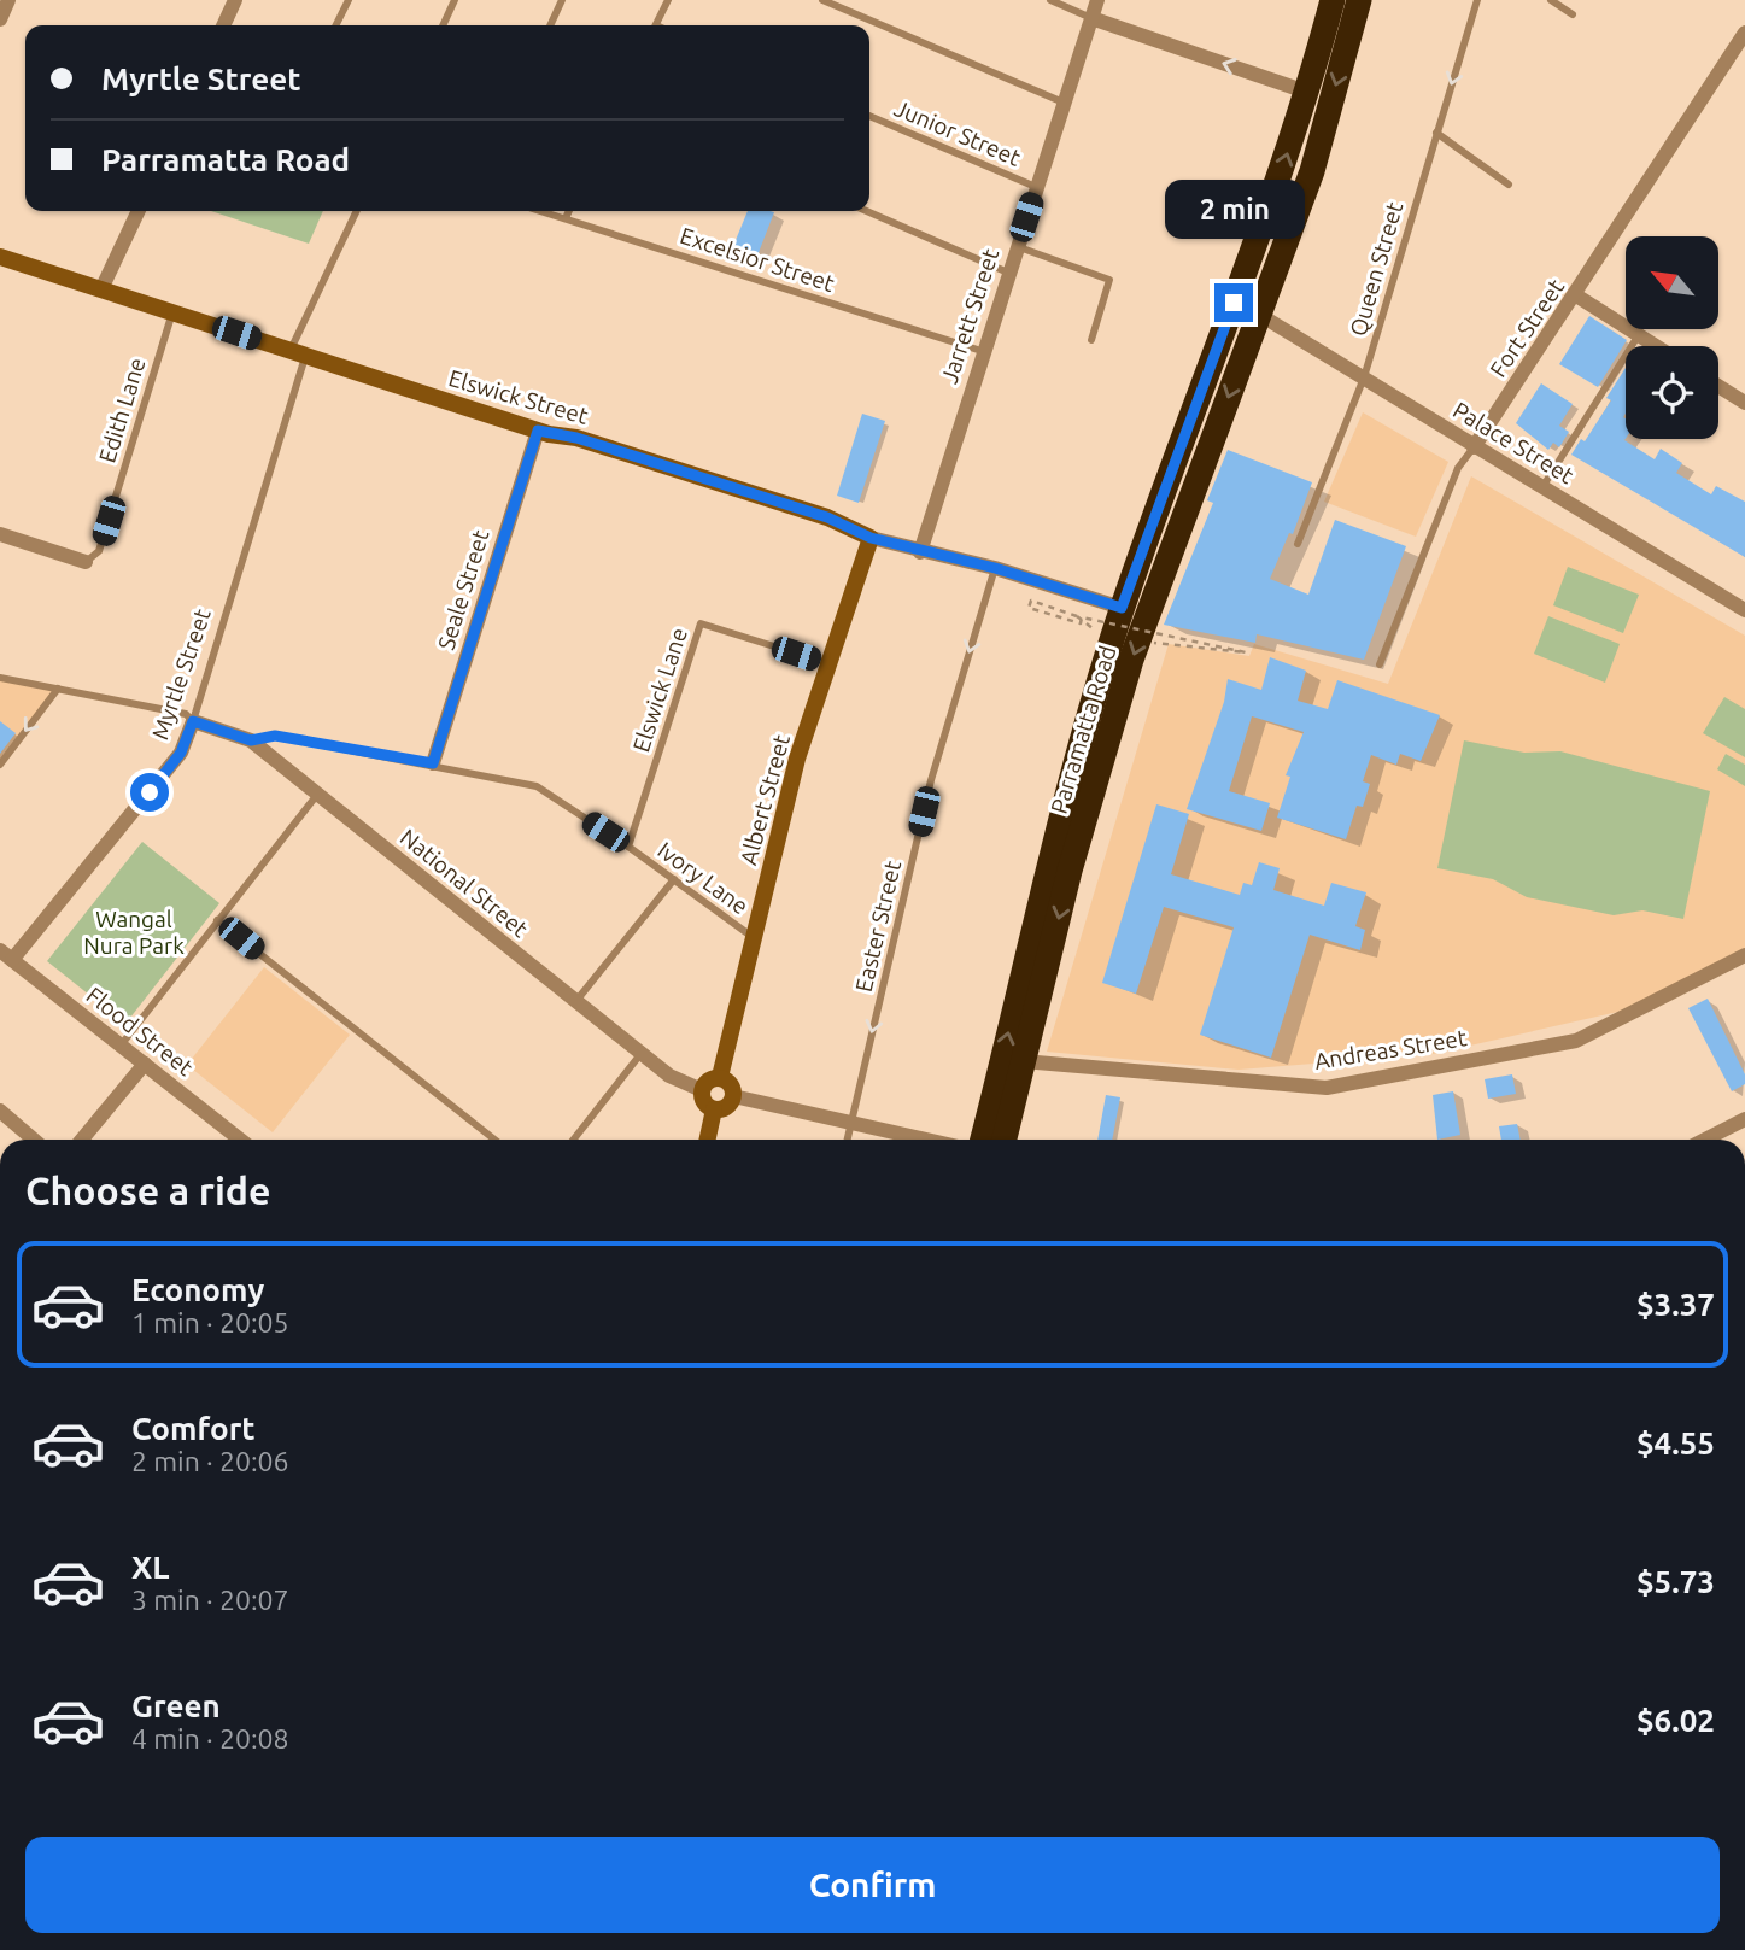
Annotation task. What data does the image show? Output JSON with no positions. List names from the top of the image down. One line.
{"streets":{"highway":["Parramatta Road"],"street":["Jarrett Street","Fort Street","Elswick Street","Palace Street","Seale Street","Myrtle Street","Albert Street","National Street","Flood Street","Andreas Street"],"lane":["Junior Street","Excelsior Street","Queen Street","Edith Lane","Elswick Lane","Ivory Lane","Easter Street"]},"crossings":[["Junior Street","Jarrett Street"],["Excelsior Street","Jarrett Street"],["Queen Street","Palace Street"],["Jarrett Street","Elswick Street"],["Fort Street","Palace Street"],["Elswick Street","Edith Lane"],["Elswick Street","Seale Street"],["Elswick Street","Myrtle Street"],["Elswick Street","Parramatta Road"],["Elswick Street","Albert Street"],["Elswick Street","Easter Street"],["Palace Street","Parramatta Road"],["Seale Street","Ivory Lane"],["Myrtle Street","National Street"],["Myrtle Street","Flood Street"],["Elswick Lane","Albert Street"],["Elswick Lane","Ivory Lane"],["Parramatta Road","Andreas Street"],["Albert Street","Ivory Lane"],["Albert Street","National Street"],["Ivory Lane","National Street"]],"one_way":["Easter Street"],"parks":["Wangal Nura Park"],"north":"top left","page":{"banner":["Myrtle Street","Parramatta Road"],"bubble":"2 min","heading":"Choose a ride","list":[{"name":"Economy","note":"1 min · 20:05","value":"$3.37"},{"name":"Comfort","note":"2 min · 20:06","value":"$4.55"},{"name":"XL","note":"3 min · 20:07","value":"$5.73"},{"name":"Green","note":"4 min · 20:08","value":"$6.02"}],"buttons":"Confirm"}}
